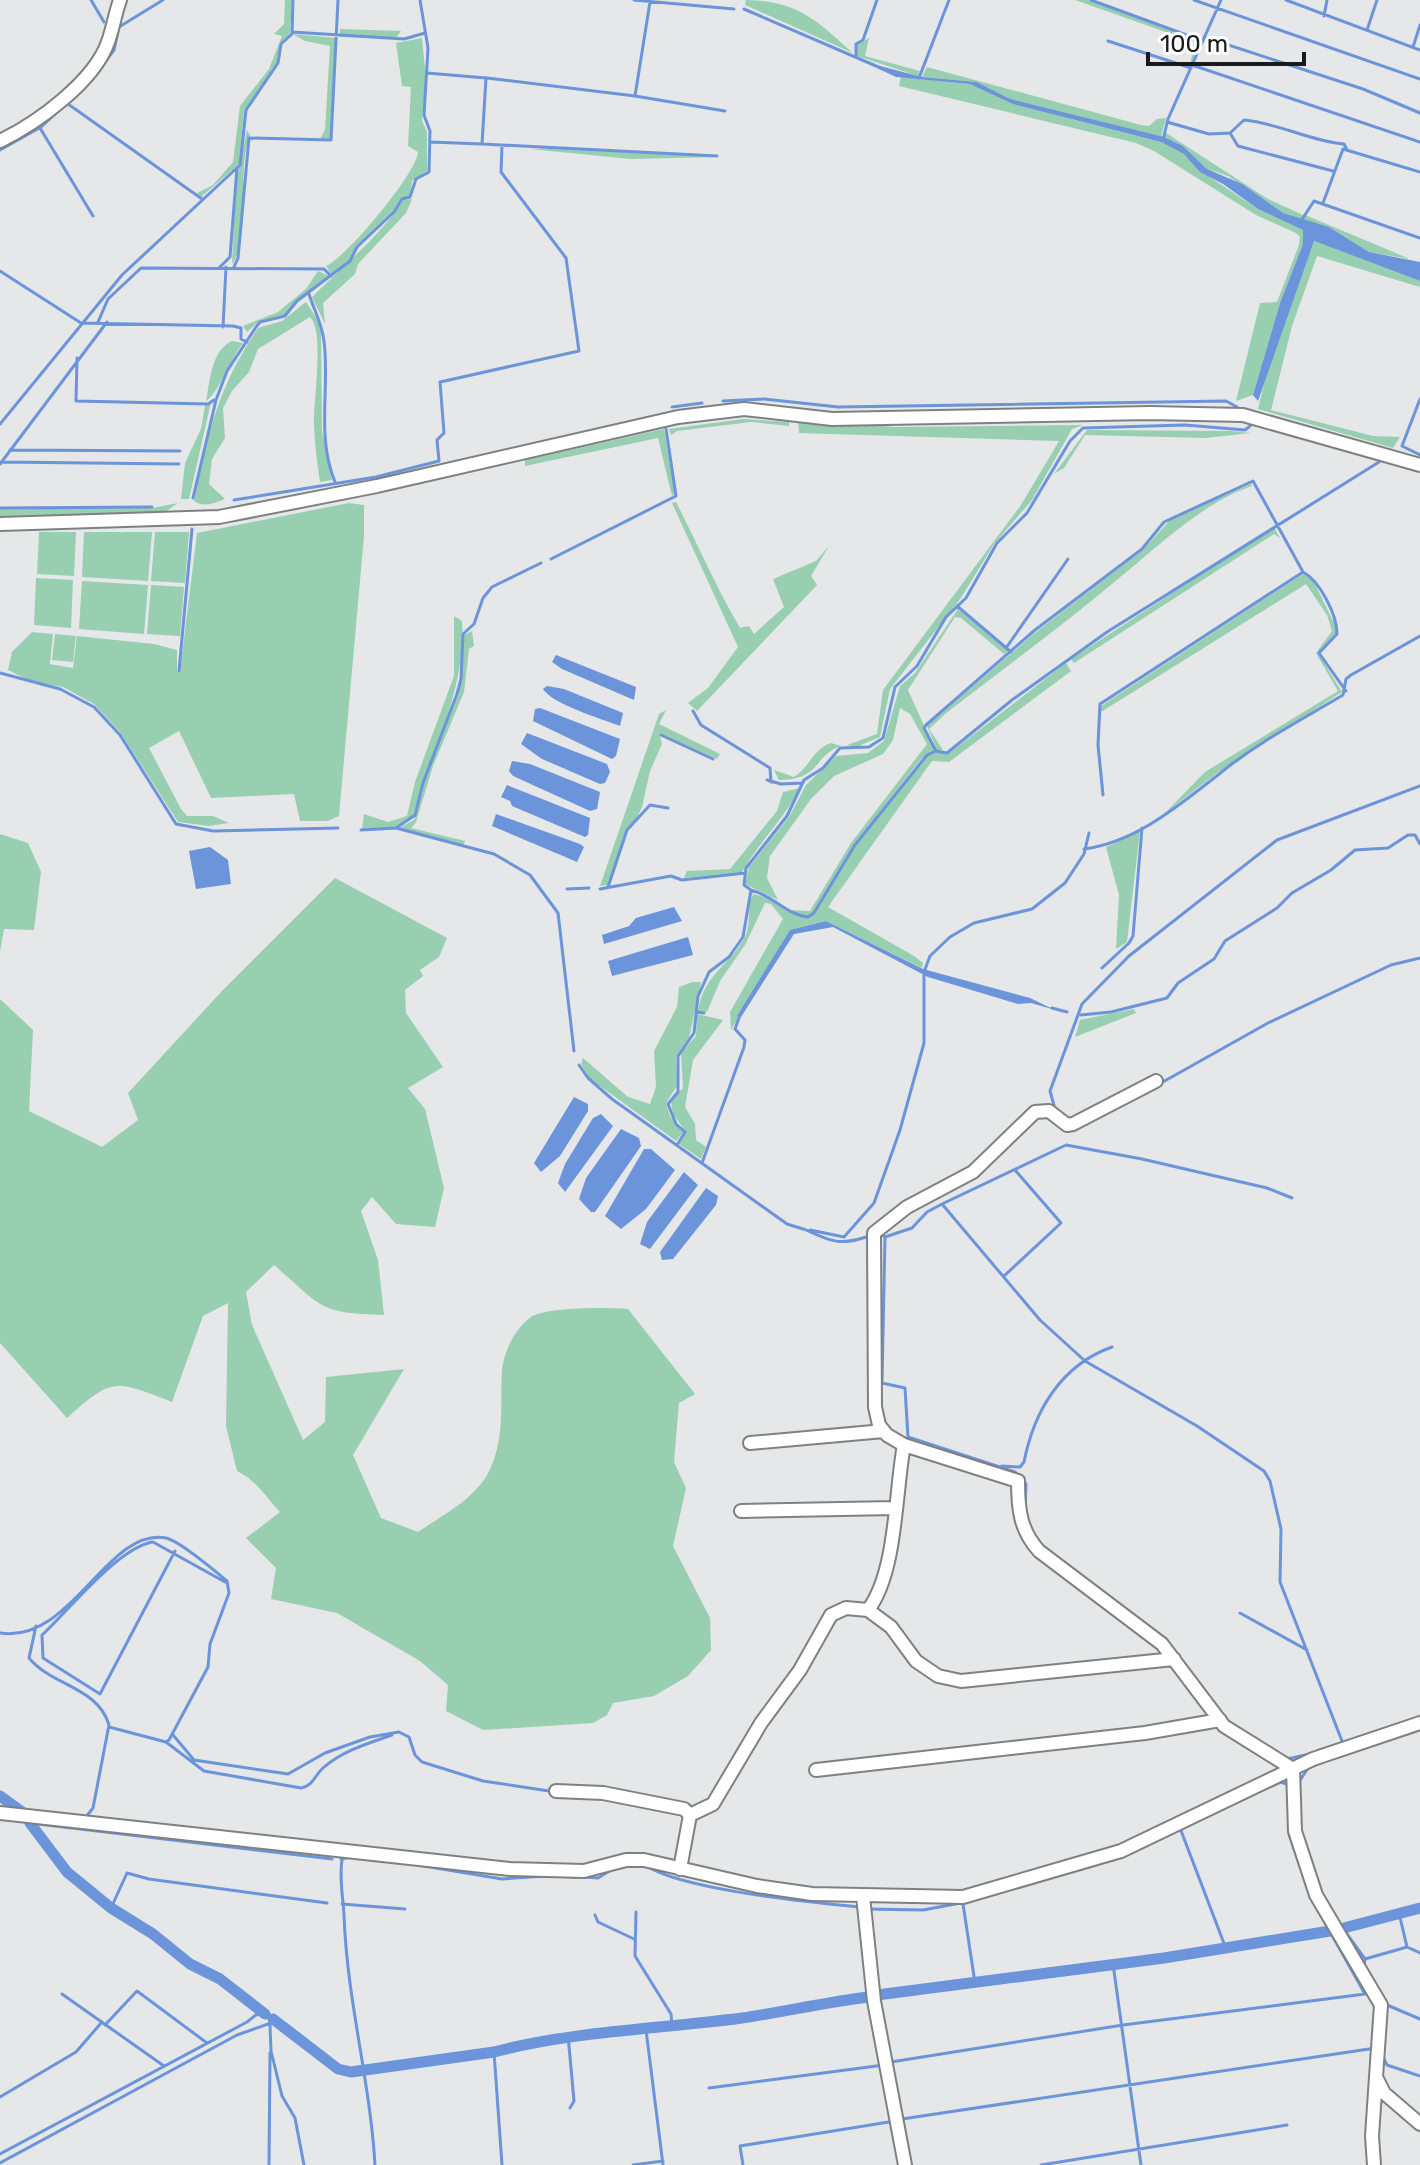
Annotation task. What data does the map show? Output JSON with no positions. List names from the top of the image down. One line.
{"scale_bar":"100 m"}
